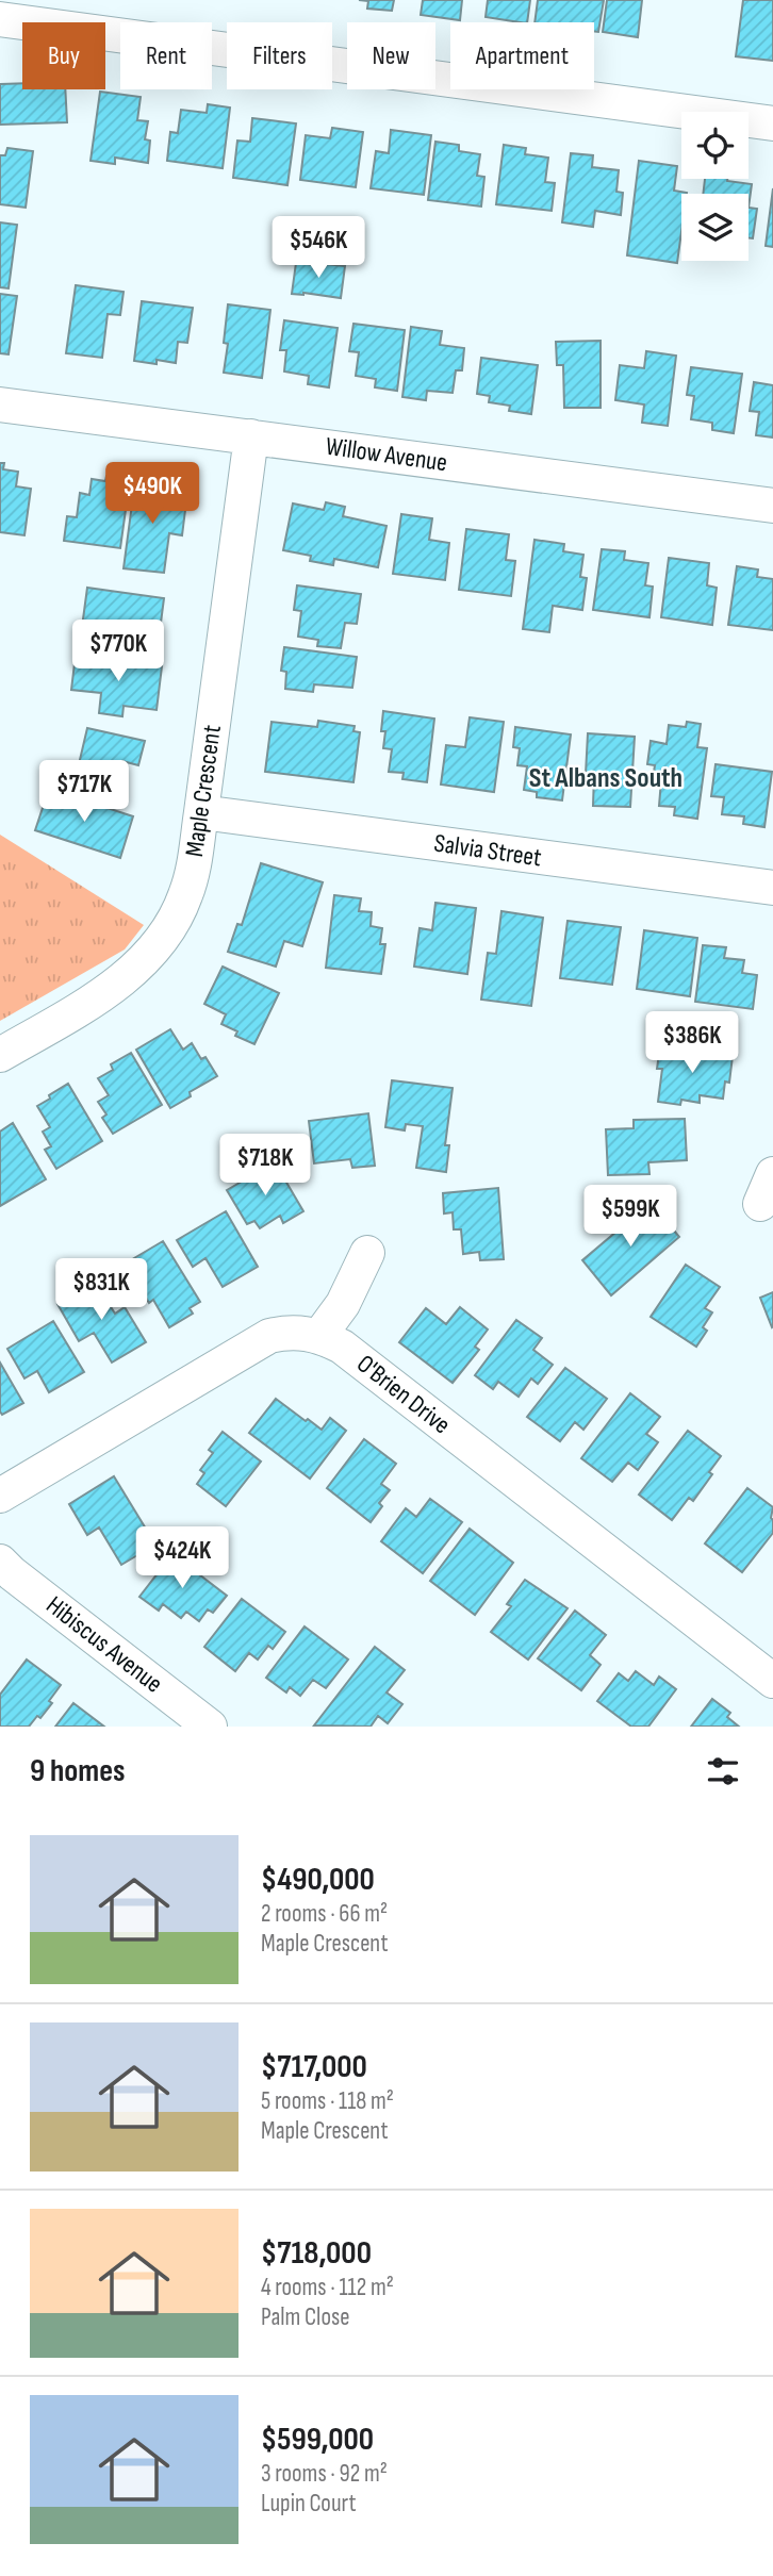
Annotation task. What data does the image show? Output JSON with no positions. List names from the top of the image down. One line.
{"streets":{"street":["Willow Avenue","Maple Crescent","Salvia Street","O'Brien Drive","Hibiscus Avenue"]},"crossings":[["Willow Avenue","Maple Crescent"],["Maple Crescent","Salvia Street"]],"districts":["St Albans South"],"page":{"chip":["Buy","Rent","Filters","New","Apartment"],"price":["$546K","$490K","$770K","$717K","$386K","$718K","$599K","$831K","$424K"],"heading":"9 homes","list":[{"name":"$490,000","note":"2 rooms · 66 m² · Maple Crescent"},{"name":"$717,000","note":"5 rooms · 118 m² · Maple Crescent"},{"name":"$718,000","note":"4 rooms · 112 m² · Palm Close"},{"name":"$599,000","note":"3 rooms · 92 m² · Lupin Court"}]}}
